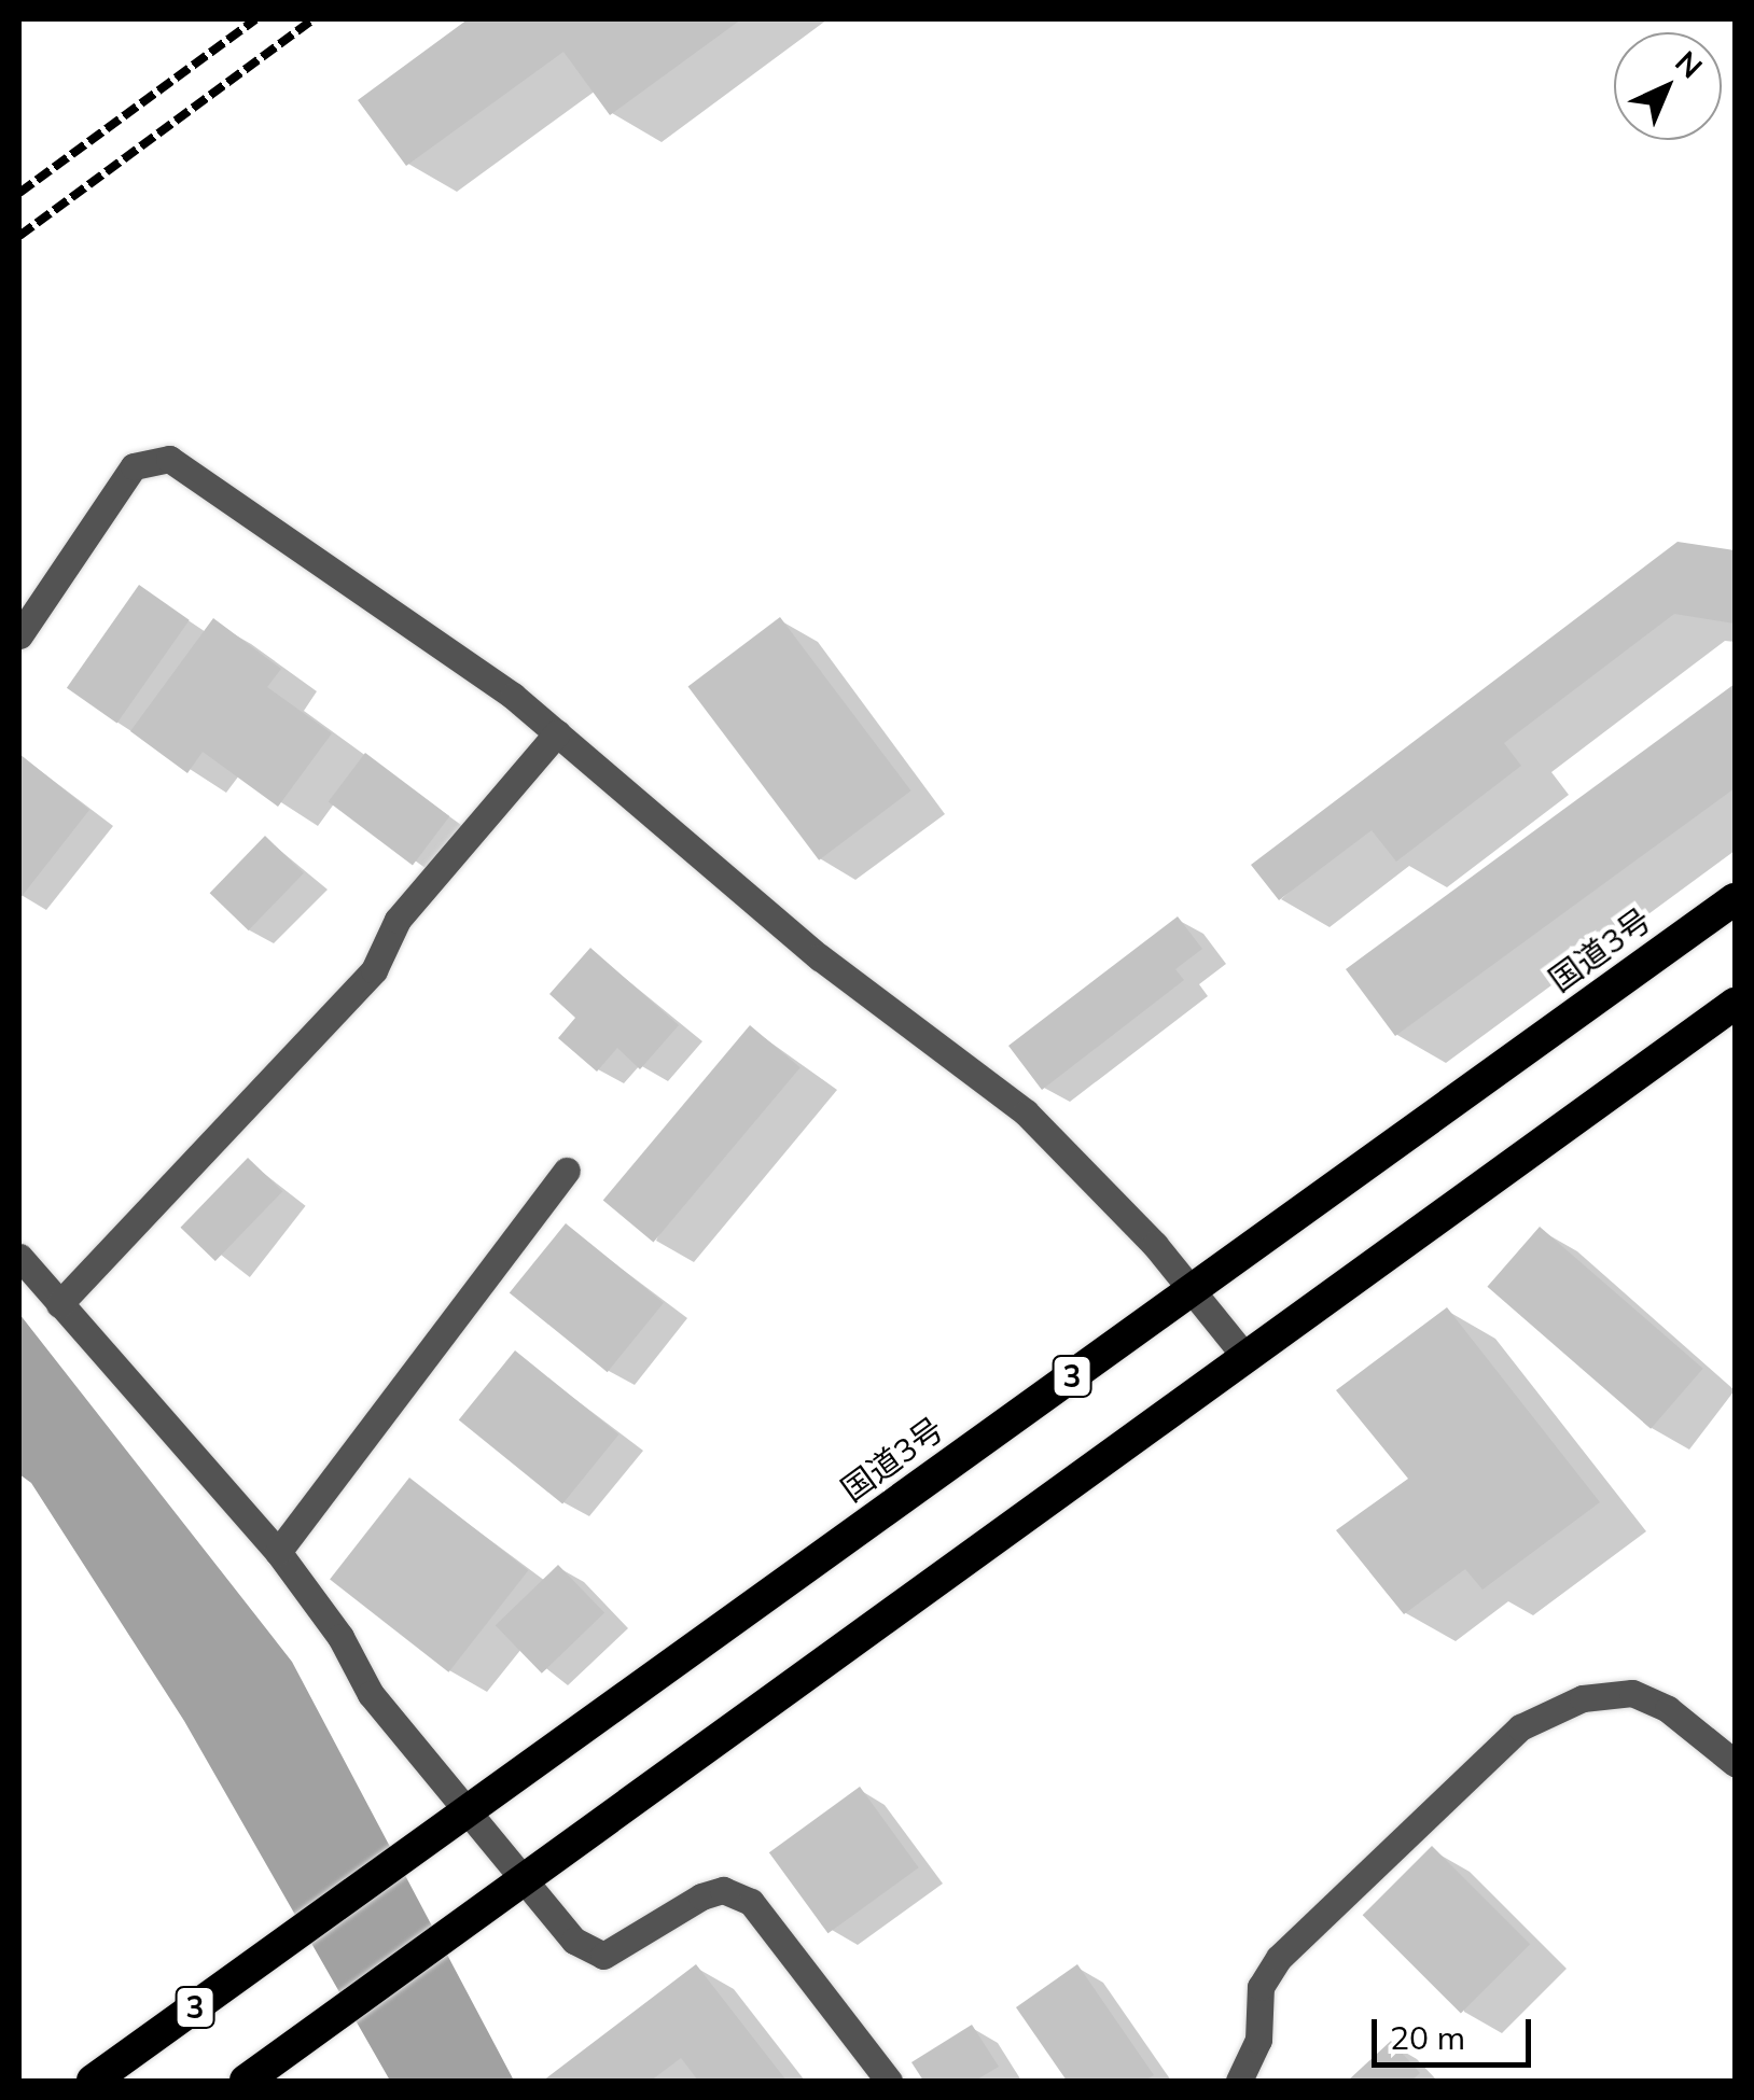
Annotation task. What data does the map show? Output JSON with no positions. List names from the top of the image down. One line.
{"streets":{"highway":["国道3号","3"]},"scale_bar":"20 m","north":"top right"}
